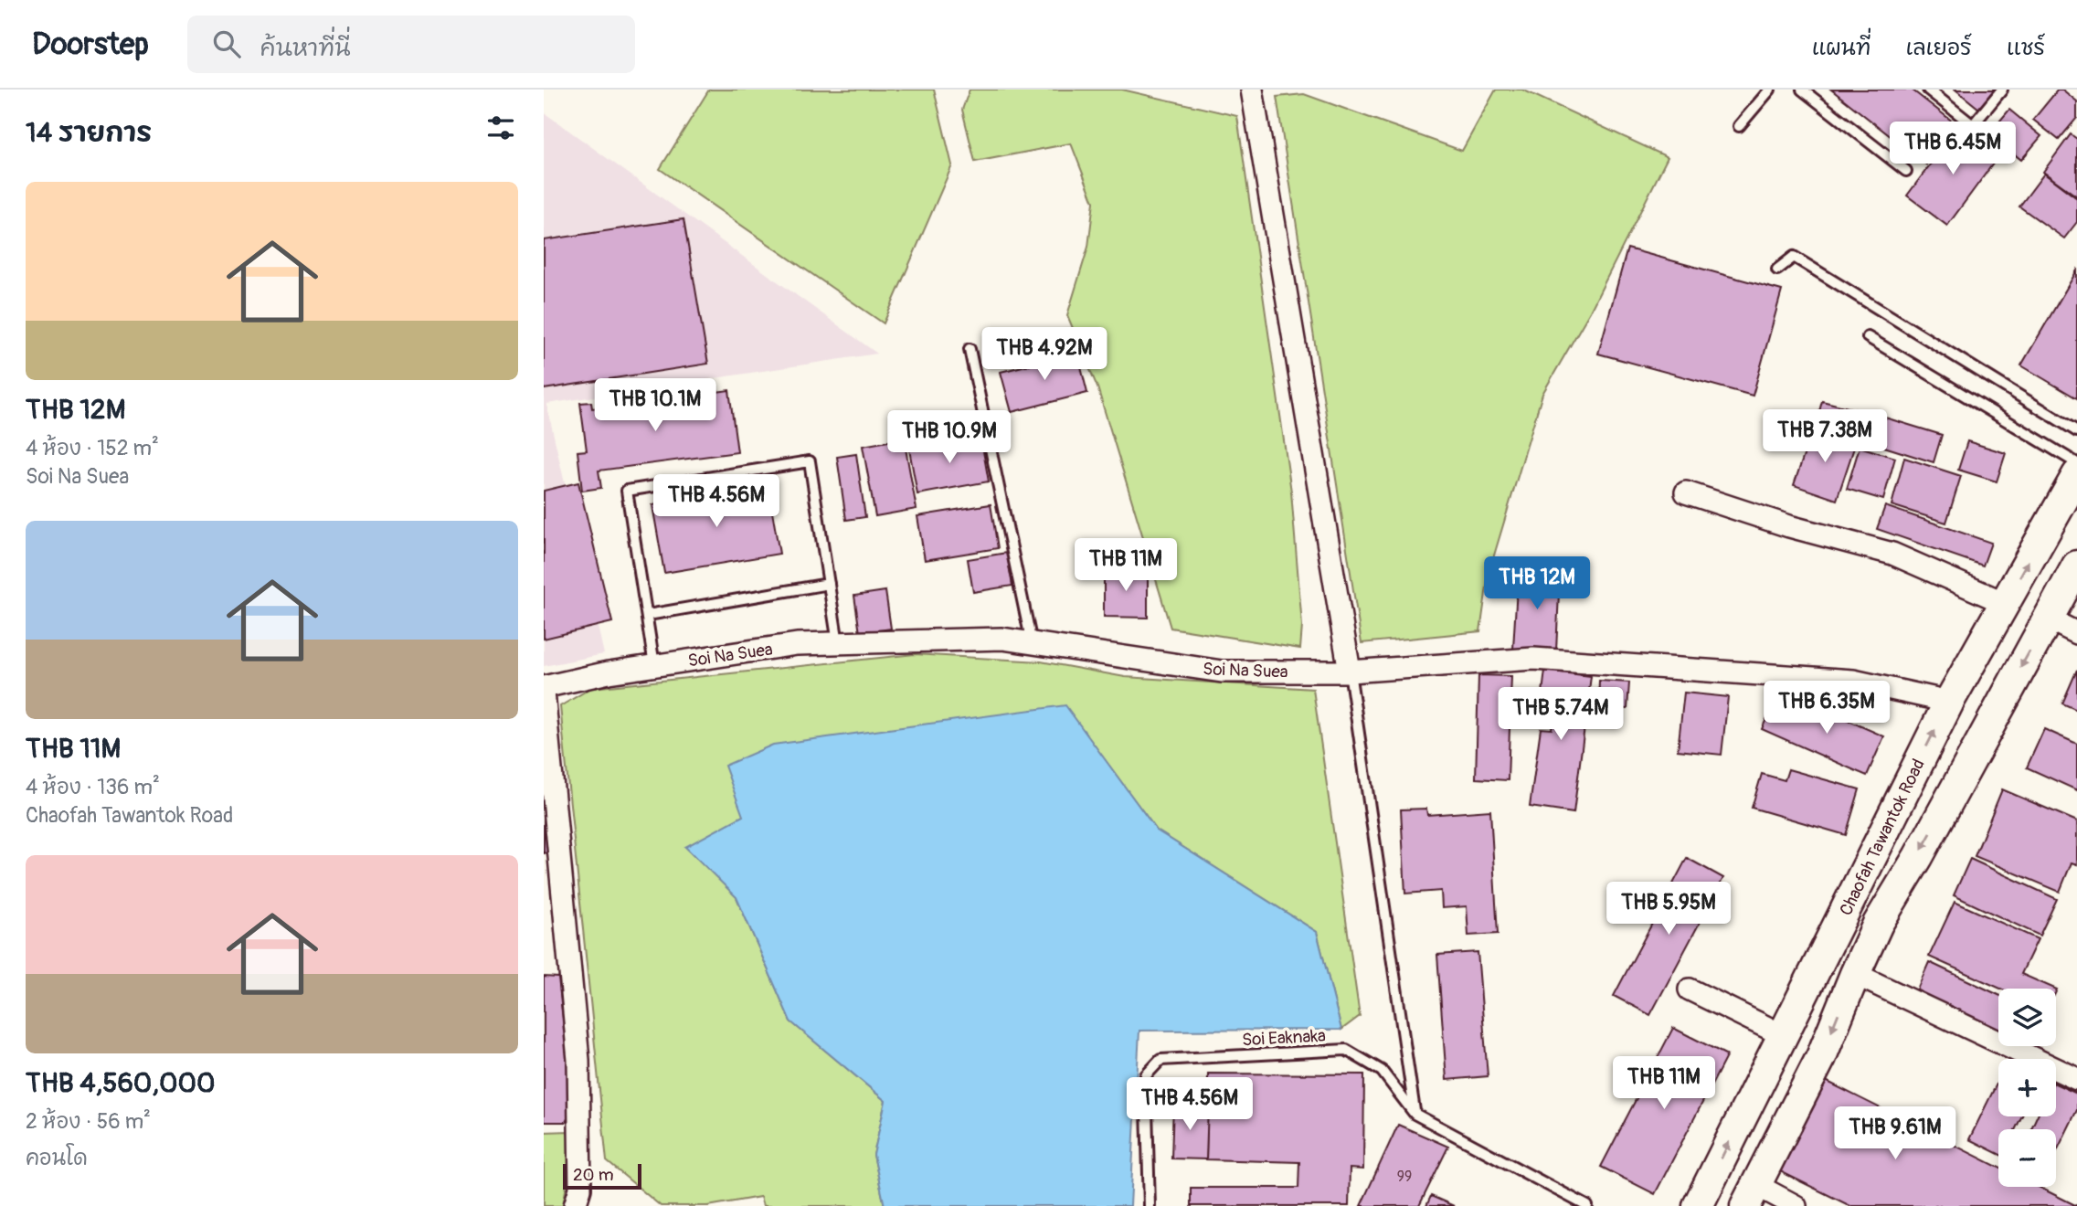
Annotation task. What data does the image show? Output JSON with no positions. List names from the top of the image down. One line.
{"streets":{"main road":["Chaofah Tawantok Road"],"street":["Soi Na Suea"],"lane":["Soi Eaknaka"]},"crossings":[["Soi Na Suea","Chaofah Tawantok Road"]],"house_numbers":["99"],"scale_bar":"20 m","page":{"header":"Doorstep","search":"ค้นหาที่นี่","nav":["แผนที่","เลเยอร์","แชร์"],"heading":"14 รายการ","price":["THB 6.45M","THB 4.92M","THB 10.1M","THB 7.38M","THB 10.9M","THB 4.56M","THB 11M","THB 12M","THB 6.35M","THB 5.74M","THB 5.95M","THB 11M","THB 4.56M","THB 9.61M"],"list":[{"name":"THB 12M","note":"4 ห้อง · 152 m² · Soi Na Suea"},{"name":"THB 11M","note":"4 ห้อง · 136 m² · Chaofah Tawantok Road"},{"name":"THB 4,560,000","note":"2 ห้อง · 56 m² · คอนโด"}],"map_buttons":["+","−"],"scale":"20 m"}}
